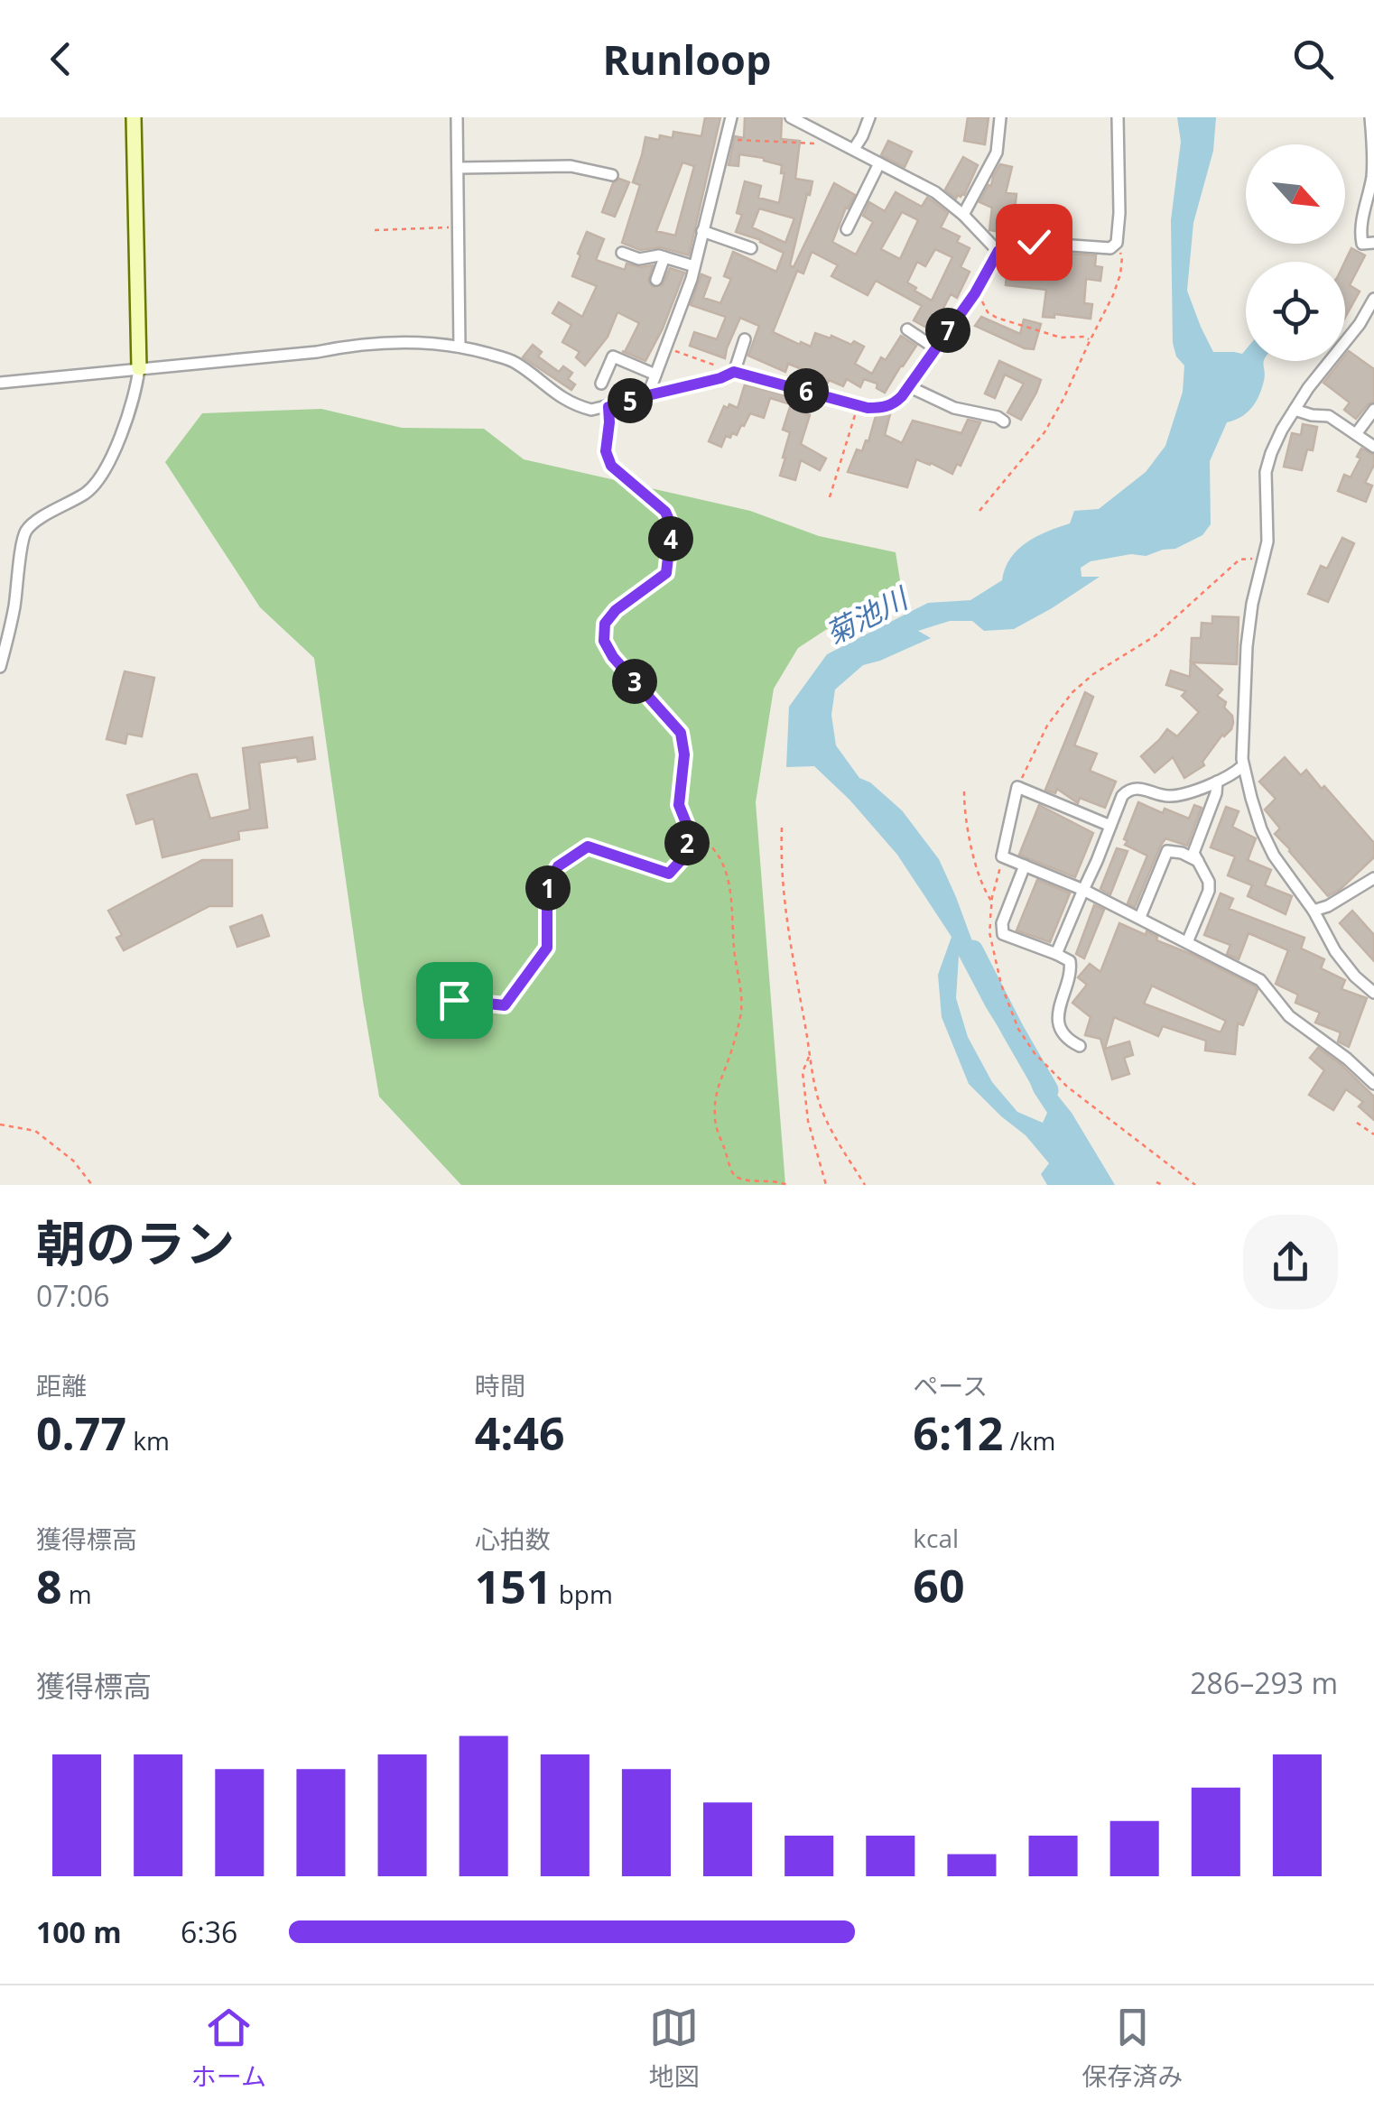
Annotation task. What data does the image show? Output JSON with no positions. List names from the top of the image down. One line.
{"water":["菊池川"],"north":"bottom right","page":{"header":"Runloop","pins":["7","6","5","4","3","2","1"],"heading":["朝のラン","07:06"],"stats":[["距離","0.77 km"],["時間","4:46"],["ペース","6:12 /km"],["獲得標高","8 m"],["心拍数","151 bpm"],["kcal","60"]],"chart":["獲得標高","286–293 m"],"list":[{"name":"100 m","note":"6:36"}],"tabs":["ホーム","地図","保存済み"]}}
